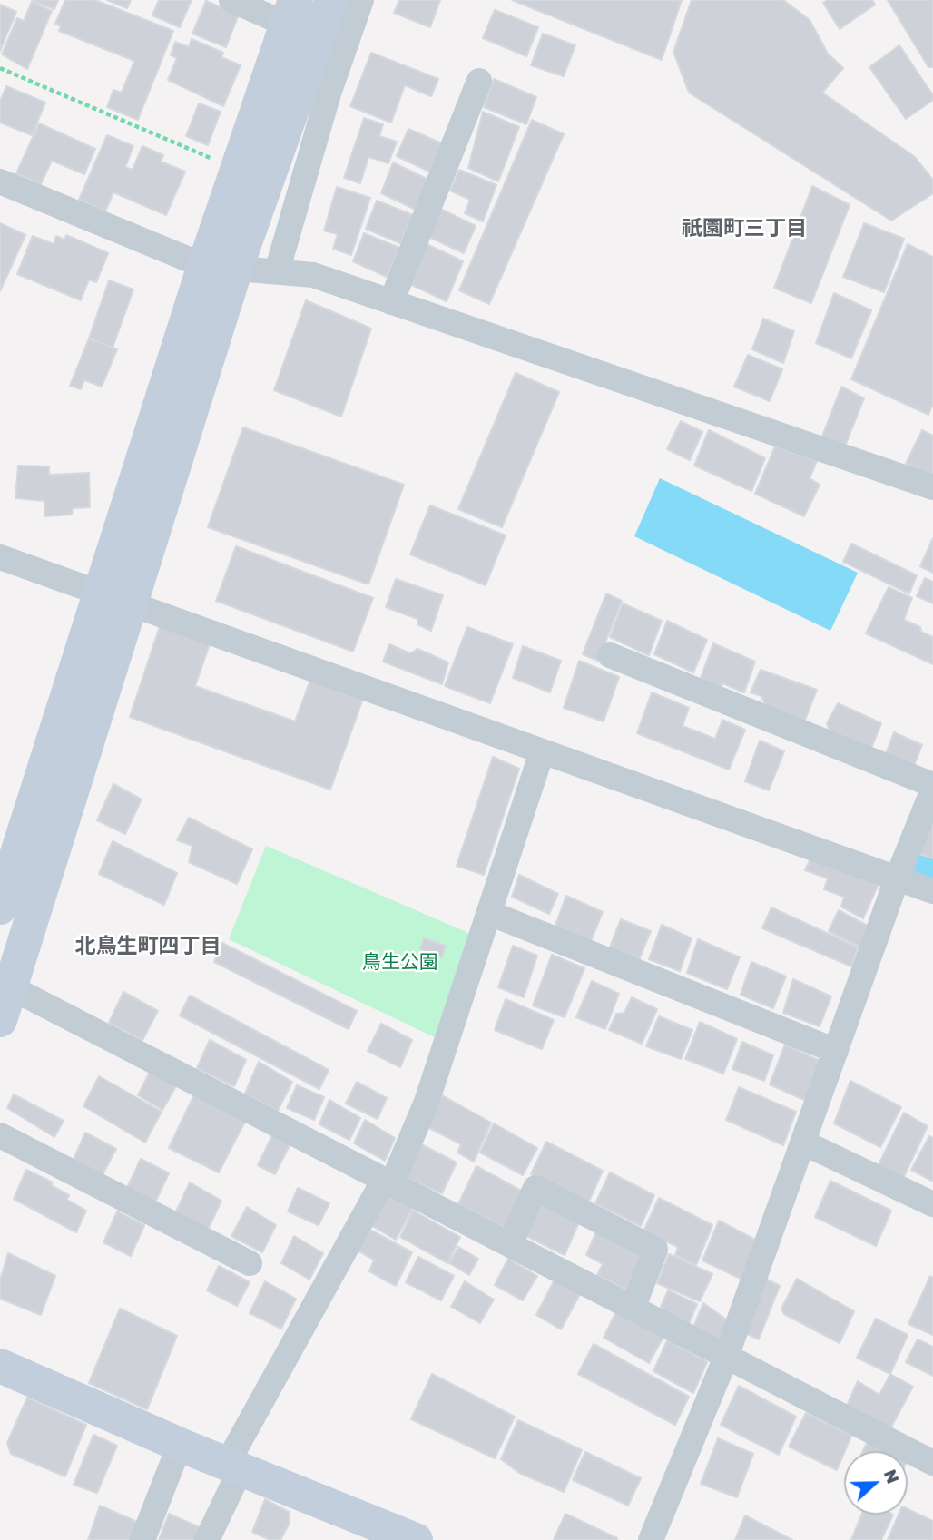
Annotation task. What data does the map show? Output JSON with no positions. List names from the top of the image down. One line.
{"districts":["祇園町三丁目","北鳥生町四丁目"],"parks":["鳥生公園"],"north":"right"}
